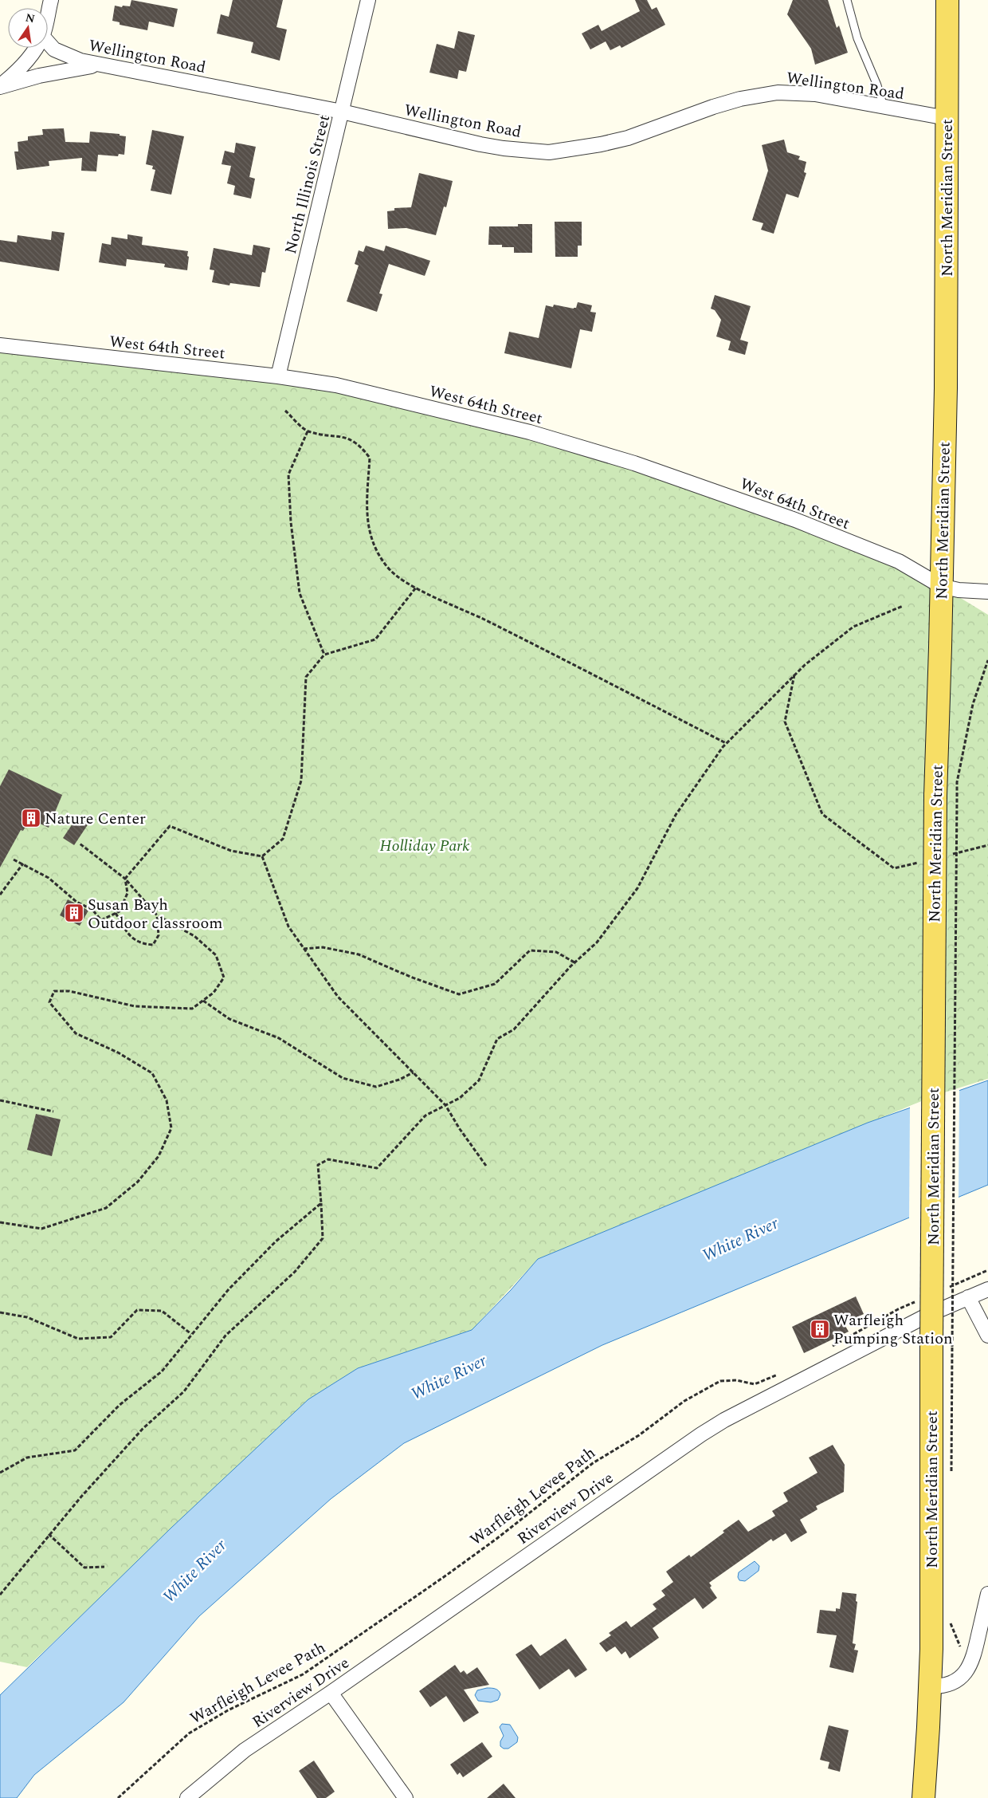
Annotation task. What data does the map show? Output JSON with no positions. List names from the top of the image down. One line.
{"streets":{"main road":["North Meridian Street"],"street":["Wellington Road","North Illinois Street","West 64th Street","Riverview Drive"],"path":["Warfleigh Levee Path"]},"crossings":[["Wellington Road","North Illinois Street"],["Wellington Road","North Meridian Street"],["North Illinois Street","West 64th Street"],["North Meridian Street","West 64th Street"]],"water":["White River"],"parks":["Holliday Park"],"places":{"building":["Nature Center","Susan Bayh Outdoor classroom","Warfleigh Pumping Station"]},"north":"top"}
